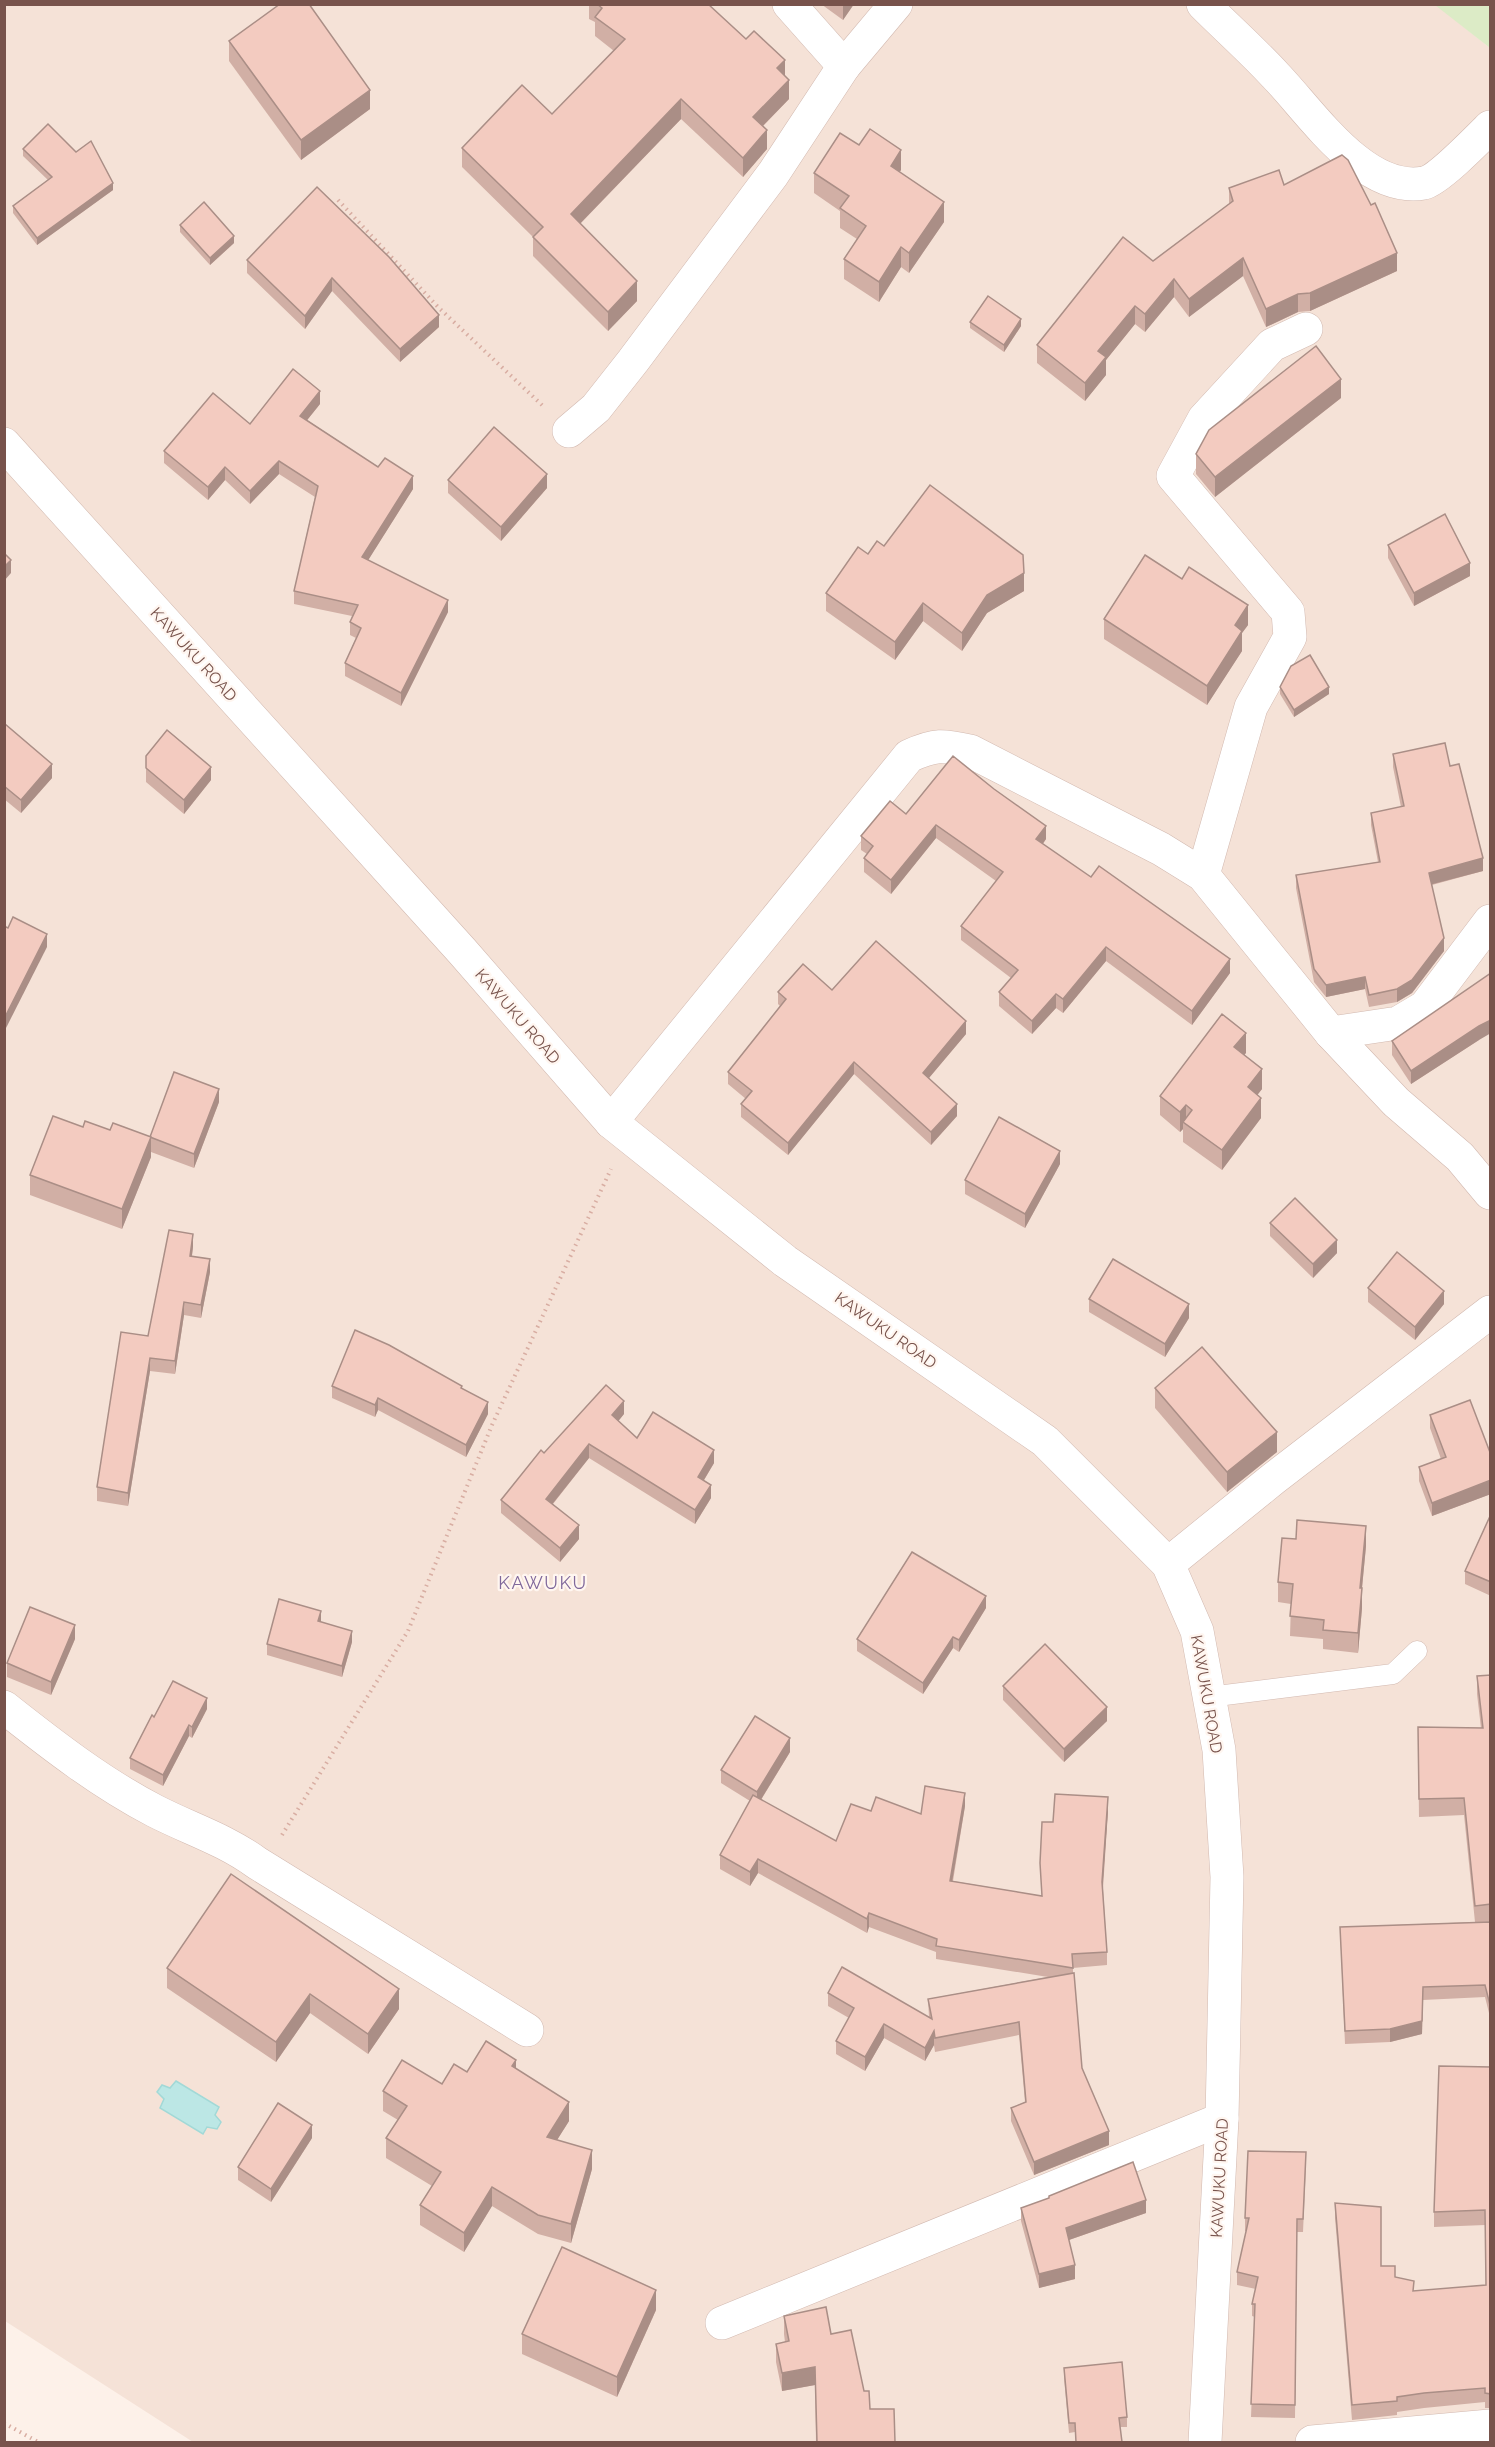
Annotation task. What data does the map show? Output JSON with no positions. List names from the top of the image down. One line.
{"streets":{"street":["KAWUKU ROAD"]},"districts":["KAWUKU"]}
